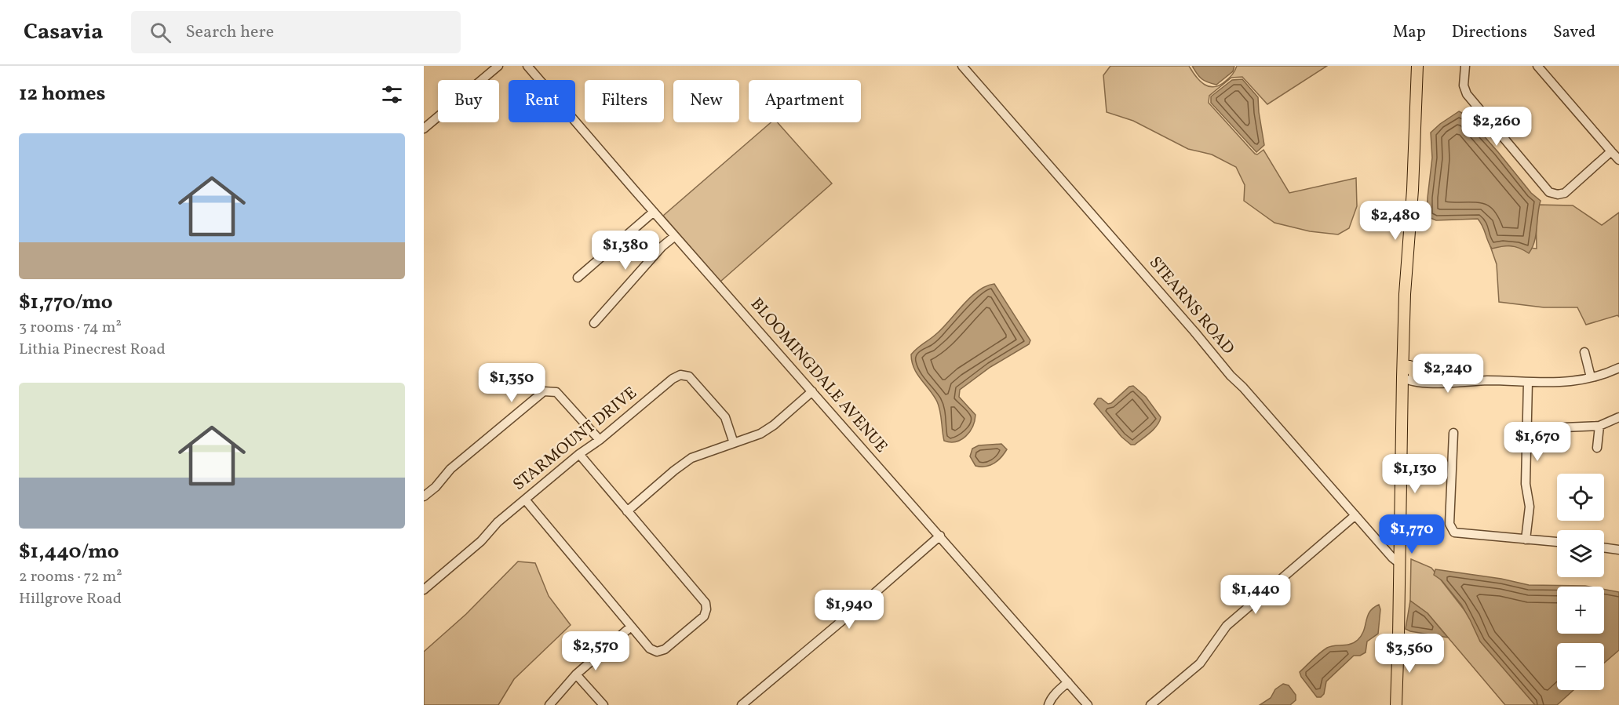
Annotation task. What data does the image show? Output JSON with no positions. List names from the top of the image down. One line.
{"streets":{"street":["STEARNS ROAD","BLOOMINGDALE AVENUE","STARMOUNT DRIVE"]},"page":{"header":"Casavia","search":"Search here","nav":["Map","Directions","Saved"],"heading":"12 homes","chip":["Buy","Rent","Filters","New","Apartment"],"price":["$2,260","$2,480","$1,380","$2,240","$1,350","$1,670","$1,130","$1,770","$1,440","$1,940","$2,570","$3,560"],"list":[{"name":"$1,770/mo","note":"3 rooms · 74 m² · Lithia Pinecrest Road"},{"name":"$1,440/mo","note":"2 rooms · 72 m² · Hillgrove Road"}],"map_buttons":["+","−"]}}
